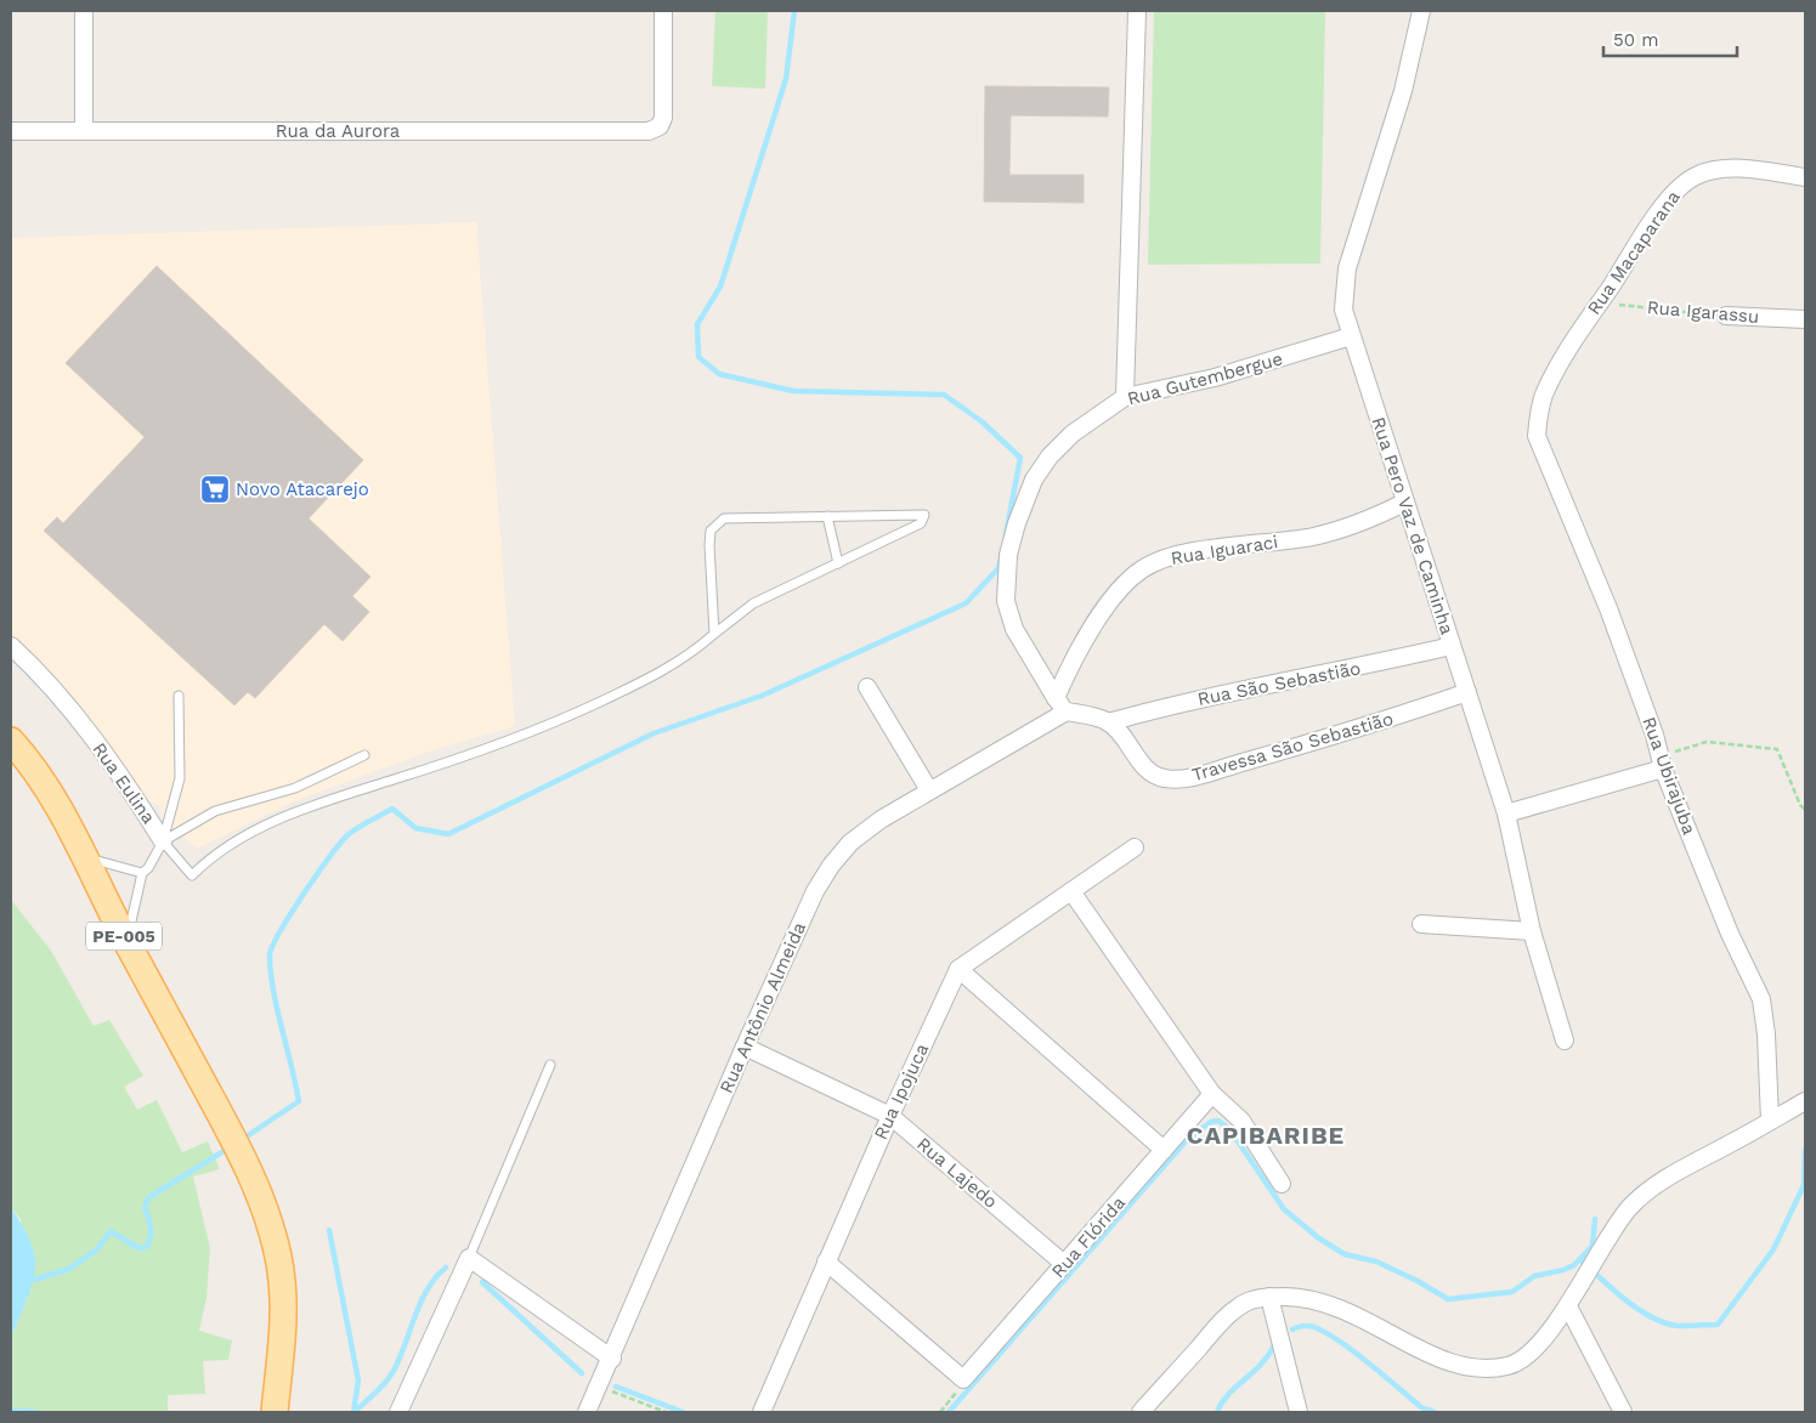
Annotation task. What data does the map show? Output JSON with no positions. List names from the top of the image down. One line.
{"streets":{"main road":["PE-005"],"street":["Rua da Aurora","Rua Macaparana","Rua Igarassu","Rua Gutembergue","Rua Pero Vaz de Caminha","Rua Iguaraci","Rua São Sebastião","Travessa São Sebastião","Rua Ubirajuba","Rua Eulina","Rua Antônio Almeida","Rua Ipojuca","Rua Lajedo","Rua Flórida"]},"crossings":[["Rua Macaparana","Rua Igarassu"],["Rua Macaparana","Rua Ubirajuba"],["Rua Gutembergue","Rua Pero Vaz de Caminha"],["Rua Gutembergue","Rua Iguaraci"],["Rua Gutembergue","Rua Antônio Almeida"],["Rua Pero Vaz de Caminha","Rua Iguaraci"],["Rua Pero Vaz de Caminha","Rua São Sebastião"],["Rua Pero Vaz de Caminha","Travessa São Sebastião"],["Rua Iguaraci","Rua Antônio Almeida"],["Rua São Sebastião","Travessa São Sebastião"],["Rua Eulina","PE-005"],["Rua Antônio Almeida","Rua Lajedo"],["Rua Ipojuca","Rua Lajedo"],["Rua Lajedo","Rua Flórida"]],"districts":["CAPIBARIBE"],"places":{"supermarket":["Novo Atacarejo"]},"scale_bar":"50 m"}
